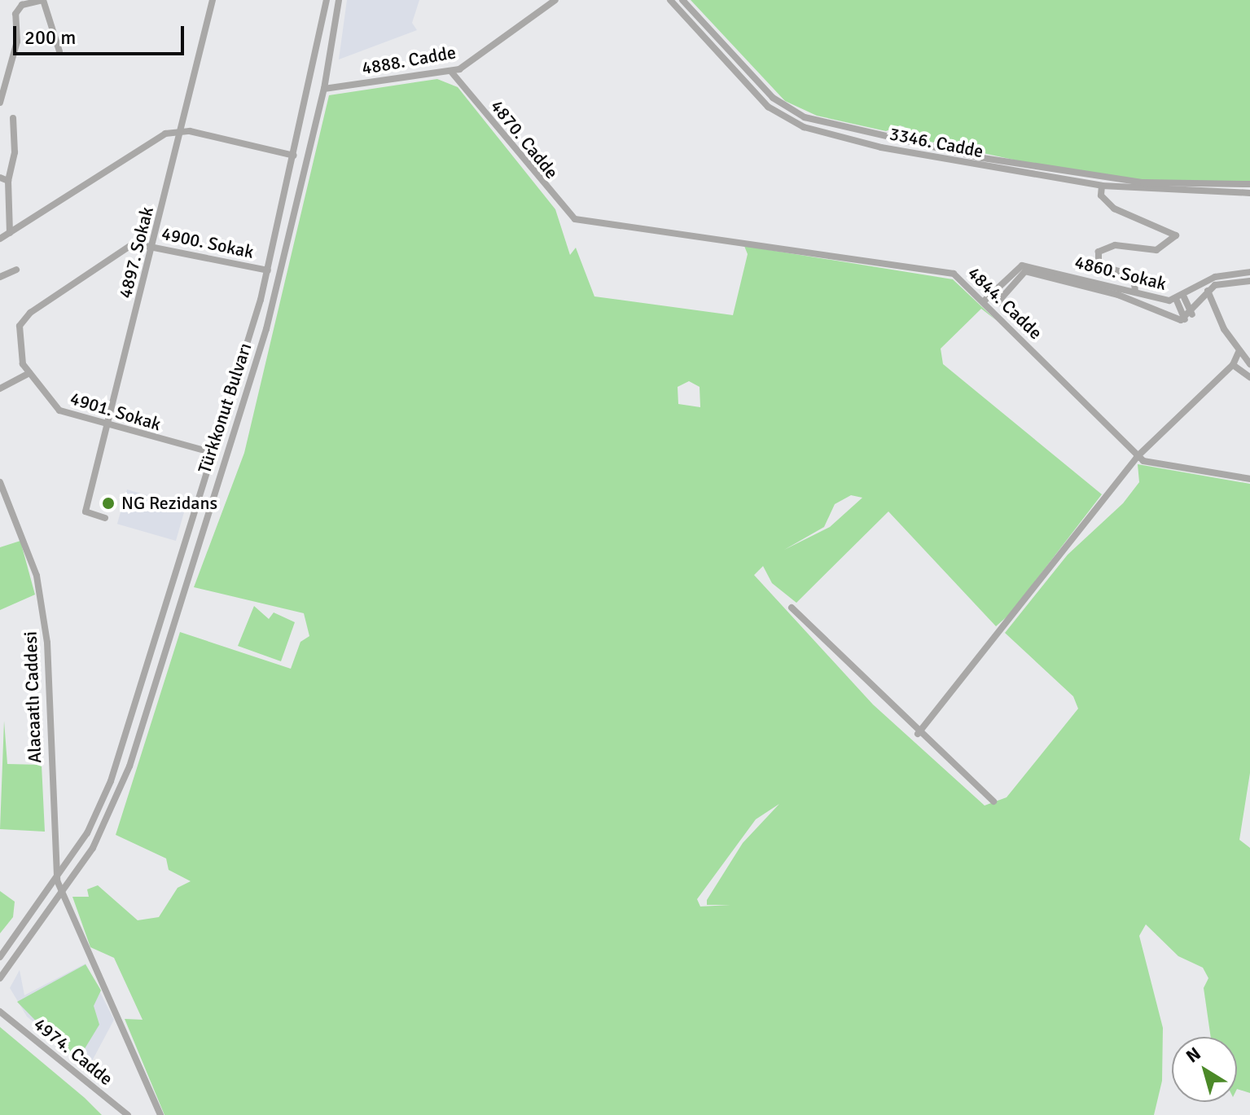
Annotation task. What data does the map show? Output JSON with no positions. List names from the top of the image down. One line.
{"streets":{"street":["4888. Cadde","4870. Cadde","3346. Cadde","4900. Sokak","4897. Sokak","4860. Sokak","4844. Cadde","Türkkonut Bulvarı","4901. Sokak","Alacaatlı Caddesi","4974. Cadde"]},"crossings":[["4888. Cadde","4870. Cadde"],["4888. Cadde","Türkkonut Bulvarı"],["4870. Cadde","4844. Cadde"],["4900. Sokak","4897. Sokak"],["4900. Sokak","Türkkonut Bulvarı"],["4900. Sokak","4901. Sokak"],["4897. Sokak","4901. Sokak"],["4860. Sokak","4844. Cadde"],["Türkkonut Bulvarı","4901. Sokak"],["Türkkonut Bulvarı","Alacaatlı Caddesi"]],"places":["NG Rezidans"],"scale_bar":"200 m","north":"top left"}
